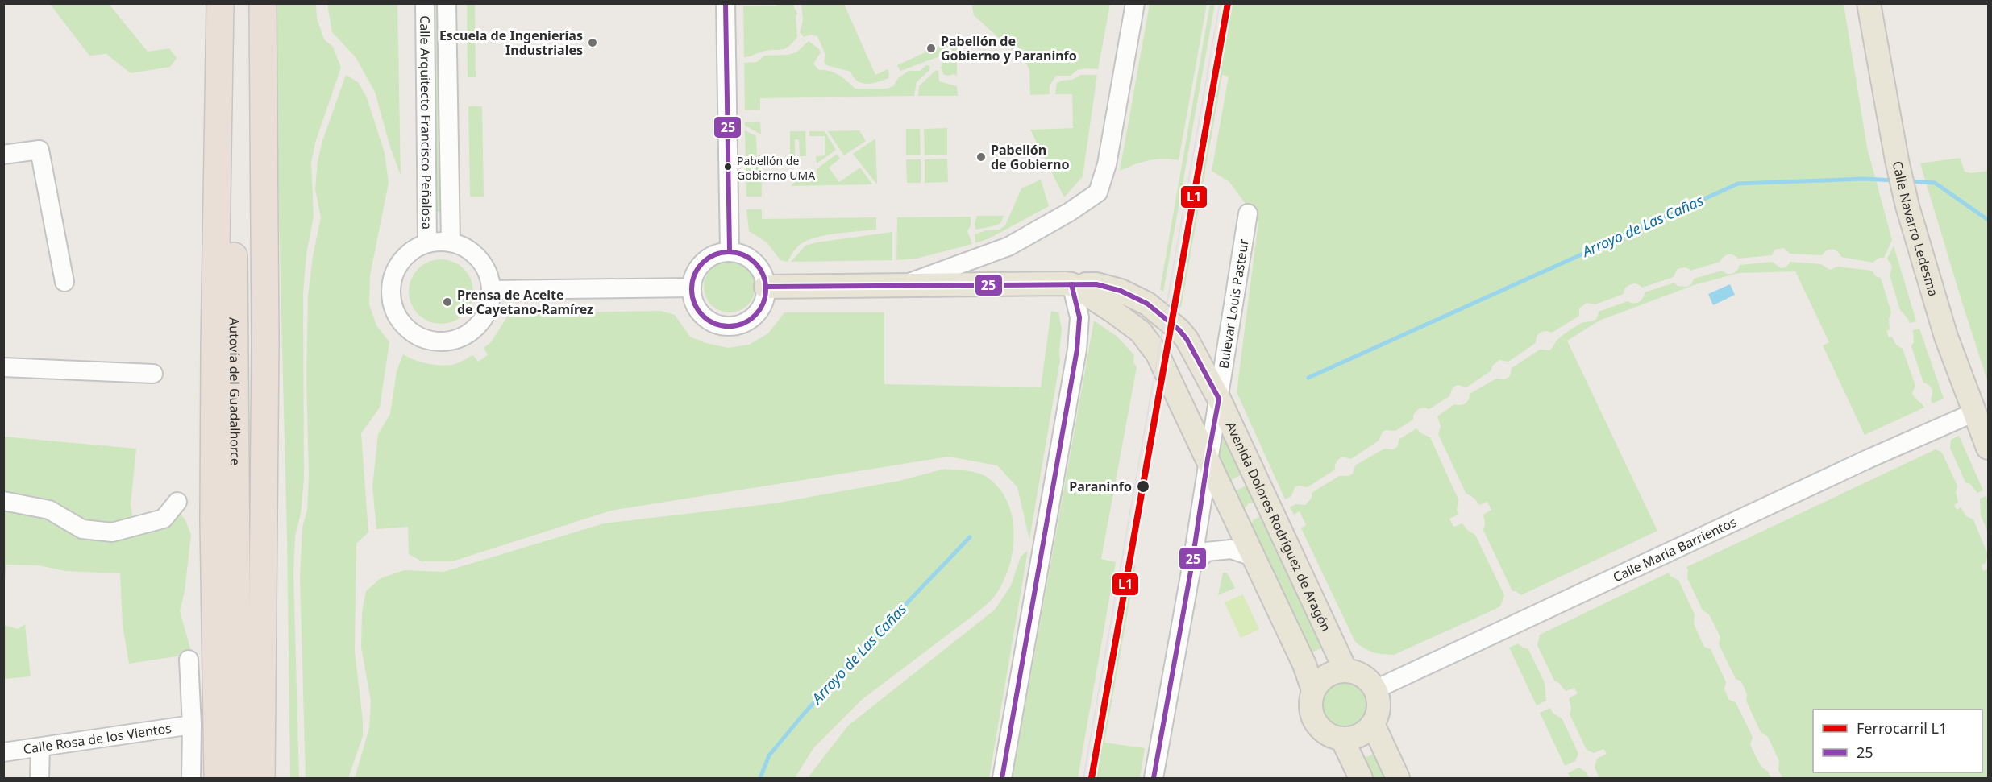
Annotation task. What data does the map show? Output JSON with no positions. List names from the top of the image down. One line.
{"streets":{"highway":["Autovía del Guadalhorce"],"main road":["Calle Navarro Ledesma","Avenida Dolores Rodríguez de Aragón"],"street":["Calle Arquitecto Francisco Peñalosa","Bulevar Louis Pasteur","Calle María Barrientos","Calle Rosa de los Vientos"]},"crossings":[["Calle Navarro Ledesma","Calle María Barrientos"],["Bulevar Louis Pasteur","Avenida Dolores Rodríguez de Aragón"],["Avenida Dolores Rodríguez de Aragón","Calle María Barrientos"]],"water":["Arroyo de Las Cañas"],"places":["Escuela de Ingenierías Industriales","Pabellón de Gobierno y Paraninfo","Pabellón de Gobierno","Pabellón de Gobierno UMA","Prensa de Aceite de Cayetano-Ramírez","Paraninfo"],"lines":["rail line L1","transit line 25"],"legend":["Ferrocarril L1","25"]}
